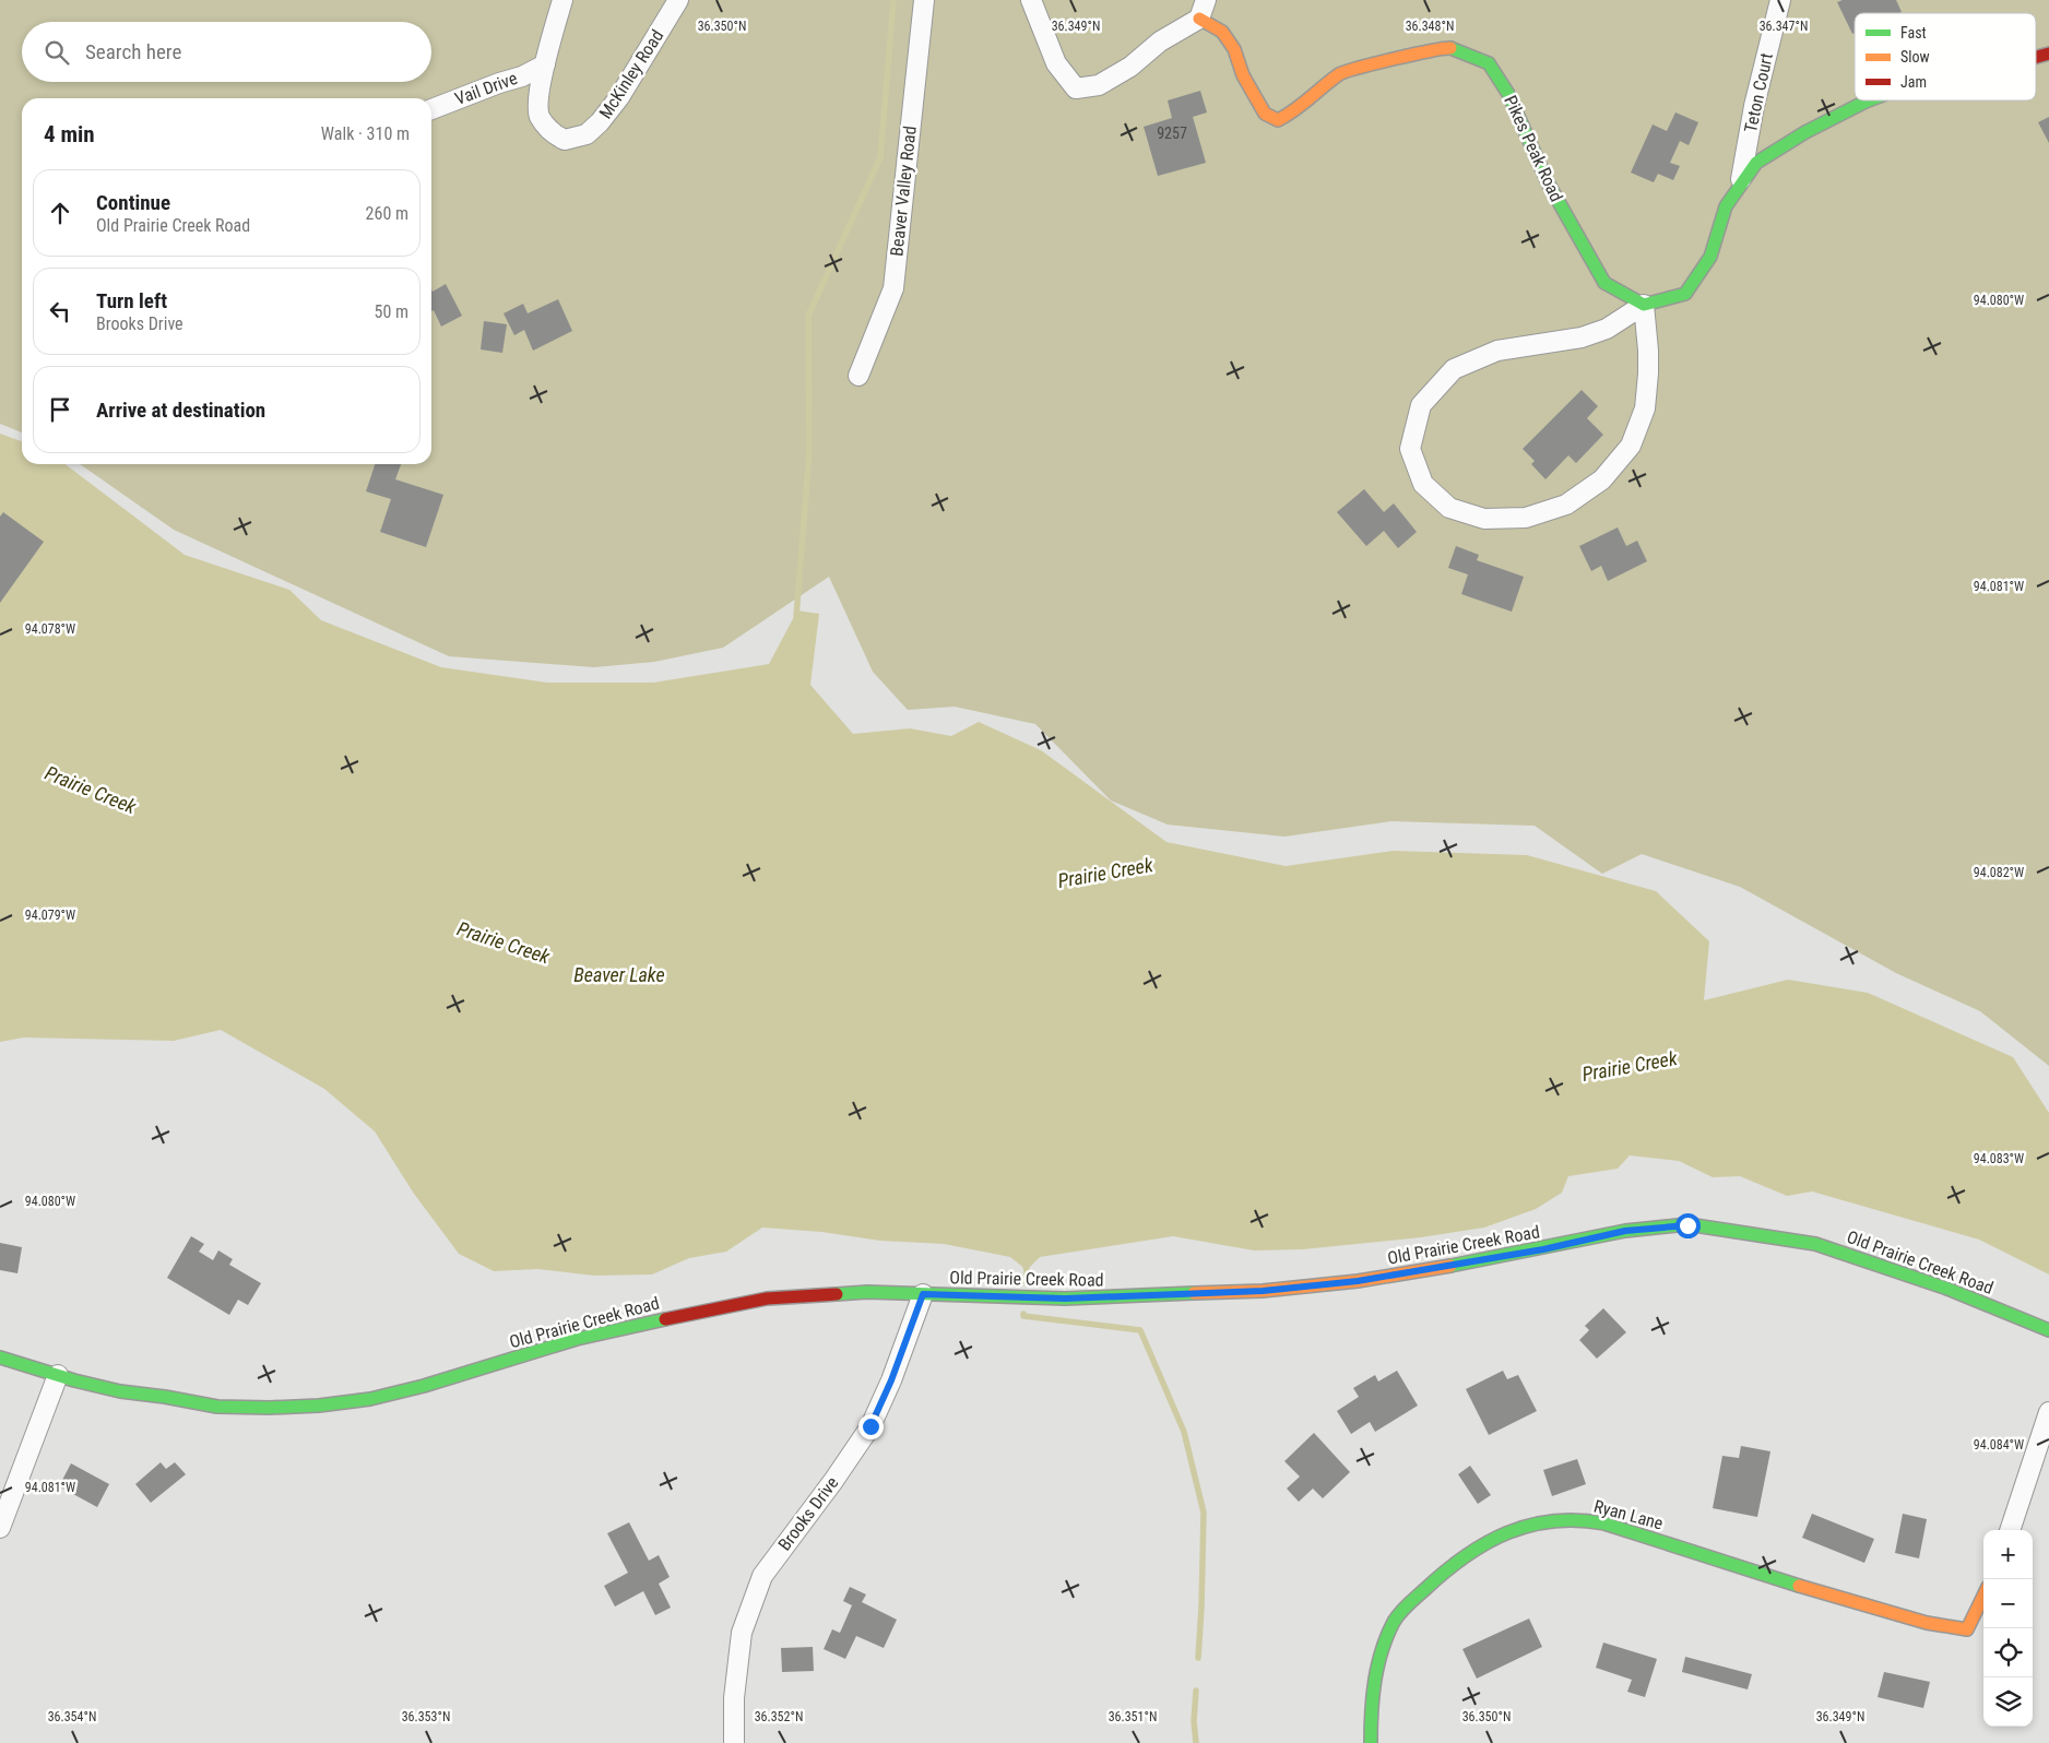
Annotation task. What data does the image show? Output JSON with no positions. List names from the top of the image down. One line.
{"streets":{"street":["McKinley Road","Vail Drive","Teton Court","Pikes Peak Road","Beaver Valley Road","Old Prairie Creek Road","Brooks Drive","Ryan Lane"]},"crossings":[["McKinley Road","Vail Drive"],["Old Prairie Creek Road","Brooks Drive"]],"water":["Prairie Creek","Beaver Lake"],"house_numbers":["9257"],"legend":["Fast","Slow","Jam"],"page":{"search":"Search here","heading":["4 min","Walk · 310 m"],"list":[["Continue","Old Prairie Creek Road","260 m"],["Turn left","Brooks Drive","50 m"],"Arrive at destination"],"map_buttons":["+","−"]},"coordinates":["36.348°N","36.347°N","36.350°N","36.349°N","94.080°W","94.081°W","94.078°W","94.082°W","94.079°W","94.083°W","94.084°W","36.354°N","36.353°N","36.352°N","36.351°N"]}
